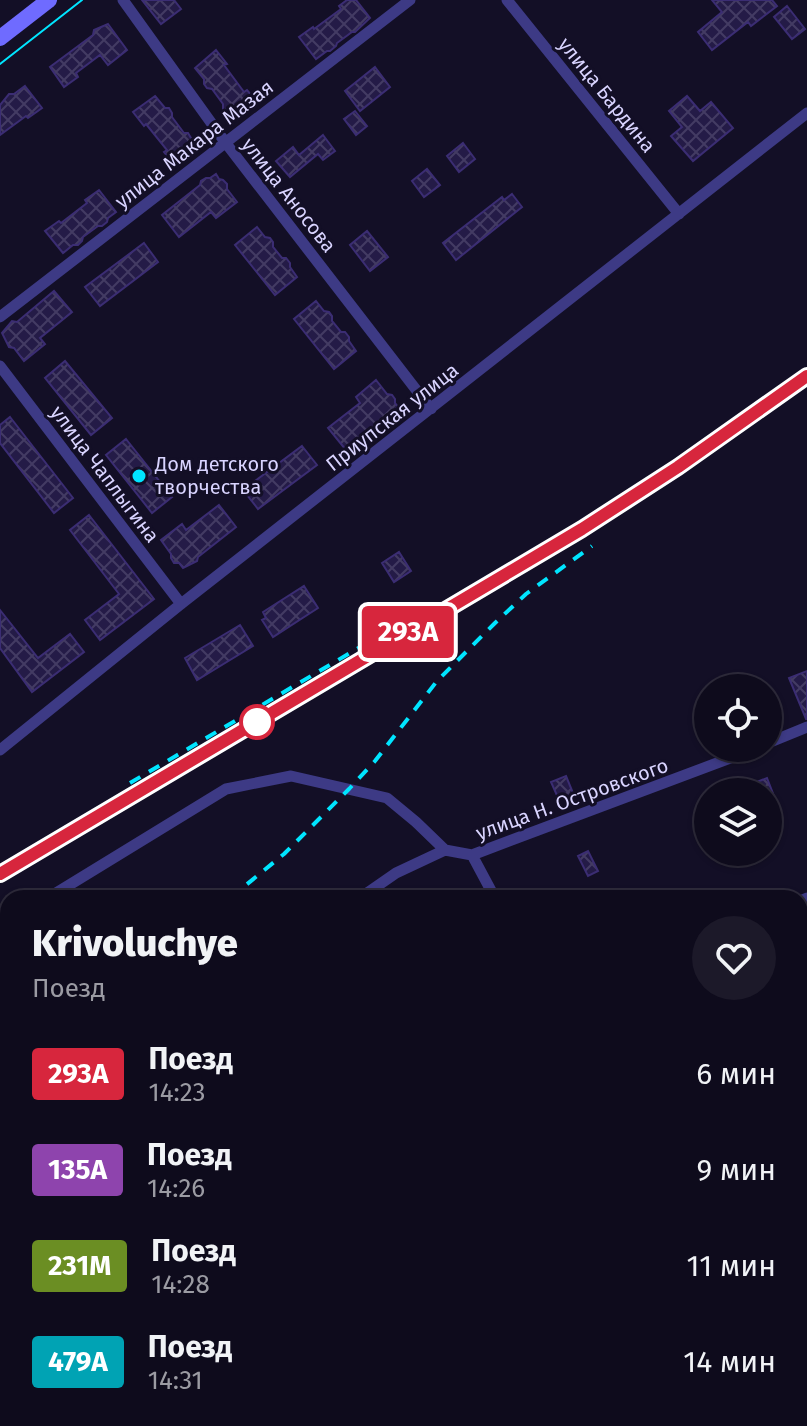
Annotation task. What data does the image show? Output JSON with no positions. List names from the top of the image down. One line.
{"streets":{"street":["улица Бардина","улица Макара Мазая","улица Аносова","Приупская улица","улица Чаплыгина","улица Н. Островского"]},"crossings":[["улица Бардина","Приупская улица"],["улица Макара Мазая","улица Аносова"],["улица Аносова","Приупская улица"],["Приупская улица","улица Чаплыгина"]],"places":["Дом детского творчества"],"page":{"on_map":"293А","heading":["Krivoluchye","Поезд"],"list":[{"mark":"293А","name":"Поезд","note":"14:23","value":"6 мин"},{"mark":"135А","name":"Поезд","note":"14:26","value":"9 мин"},{"mark":"231М","name":"Поезд","note":"14:28","value":"11 мин"},{"mark":"479А","name":"Поезд","note":"14:31","value":"14 мин"}]}}
